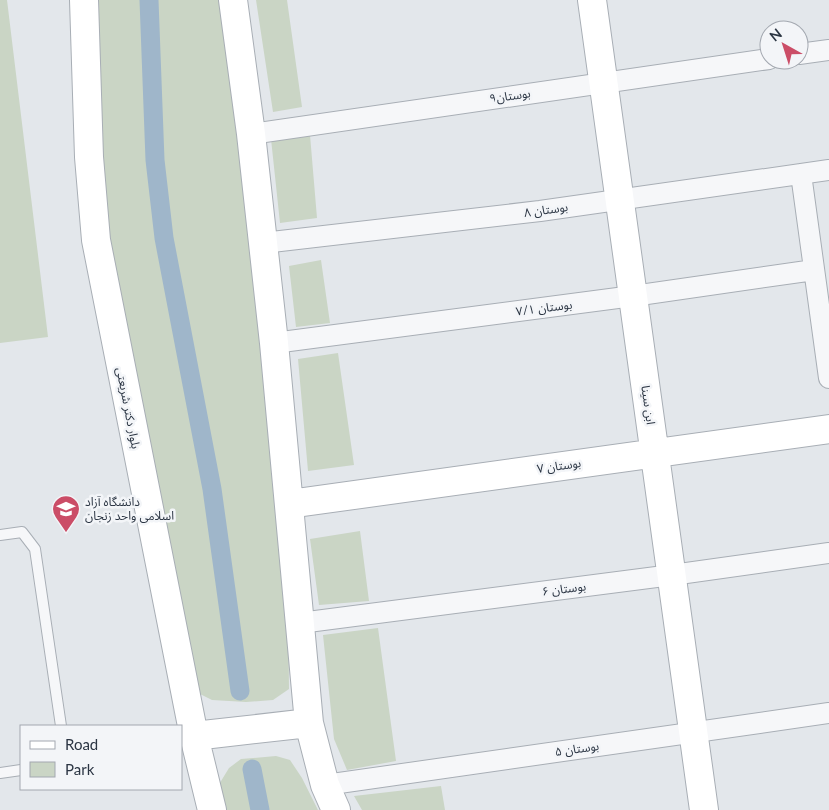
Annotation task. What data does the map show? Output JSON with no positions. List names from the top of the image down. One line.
{"streets":{"main road":["ابن سینا","بلوار دکتر شریعتی","بوستان ۷"],"street":["بوستان۹","بوستان ۸","بوستان ۷/۱","بوستان ۶","بوستان ۵"]},"crossings":[["بوستان۹","ابن سینا"],["بوستان ۸","ابن سینا"],["بوستان ۷/۱","ابن سینا"],["ابن سینا","بوستان ۷"],["ابن سینا","بوستان ۶"],["ابن سینا","بوستان ۵"]],"places":{"school or university":["دانشگاه آزاد اسلامی واحد زنجان"]},"legend":["Road","Park"],"north":"top left"}
